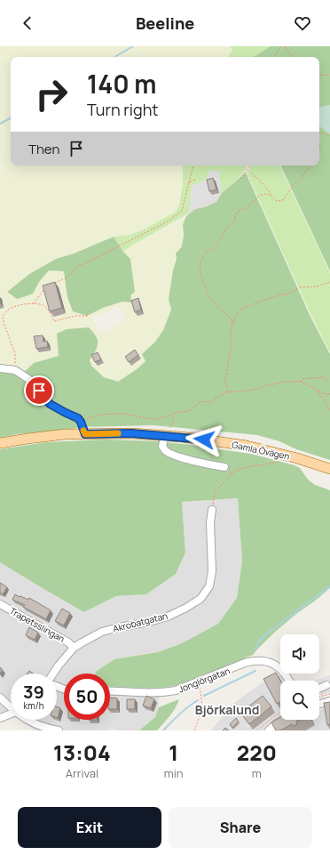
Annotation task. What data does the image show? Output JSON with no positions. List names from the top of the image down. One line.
{"streets":{"main road":["Gamla Övägen"],"street":["Akrobatgatan","Trapetsslingan","Jonglörgatan"]},"crossings":[["Akrobatgatan","Trapetsslingan"]],"districts":["Björkalund"],"page":{"header":"Beeline","turn":["140 m","Turn right"],"then":"Then","speed":"39 km/h","limit":"50","eta":["13:04","Arrival","1","min","220","m"],"buttons":["Exit","Share"]}}
